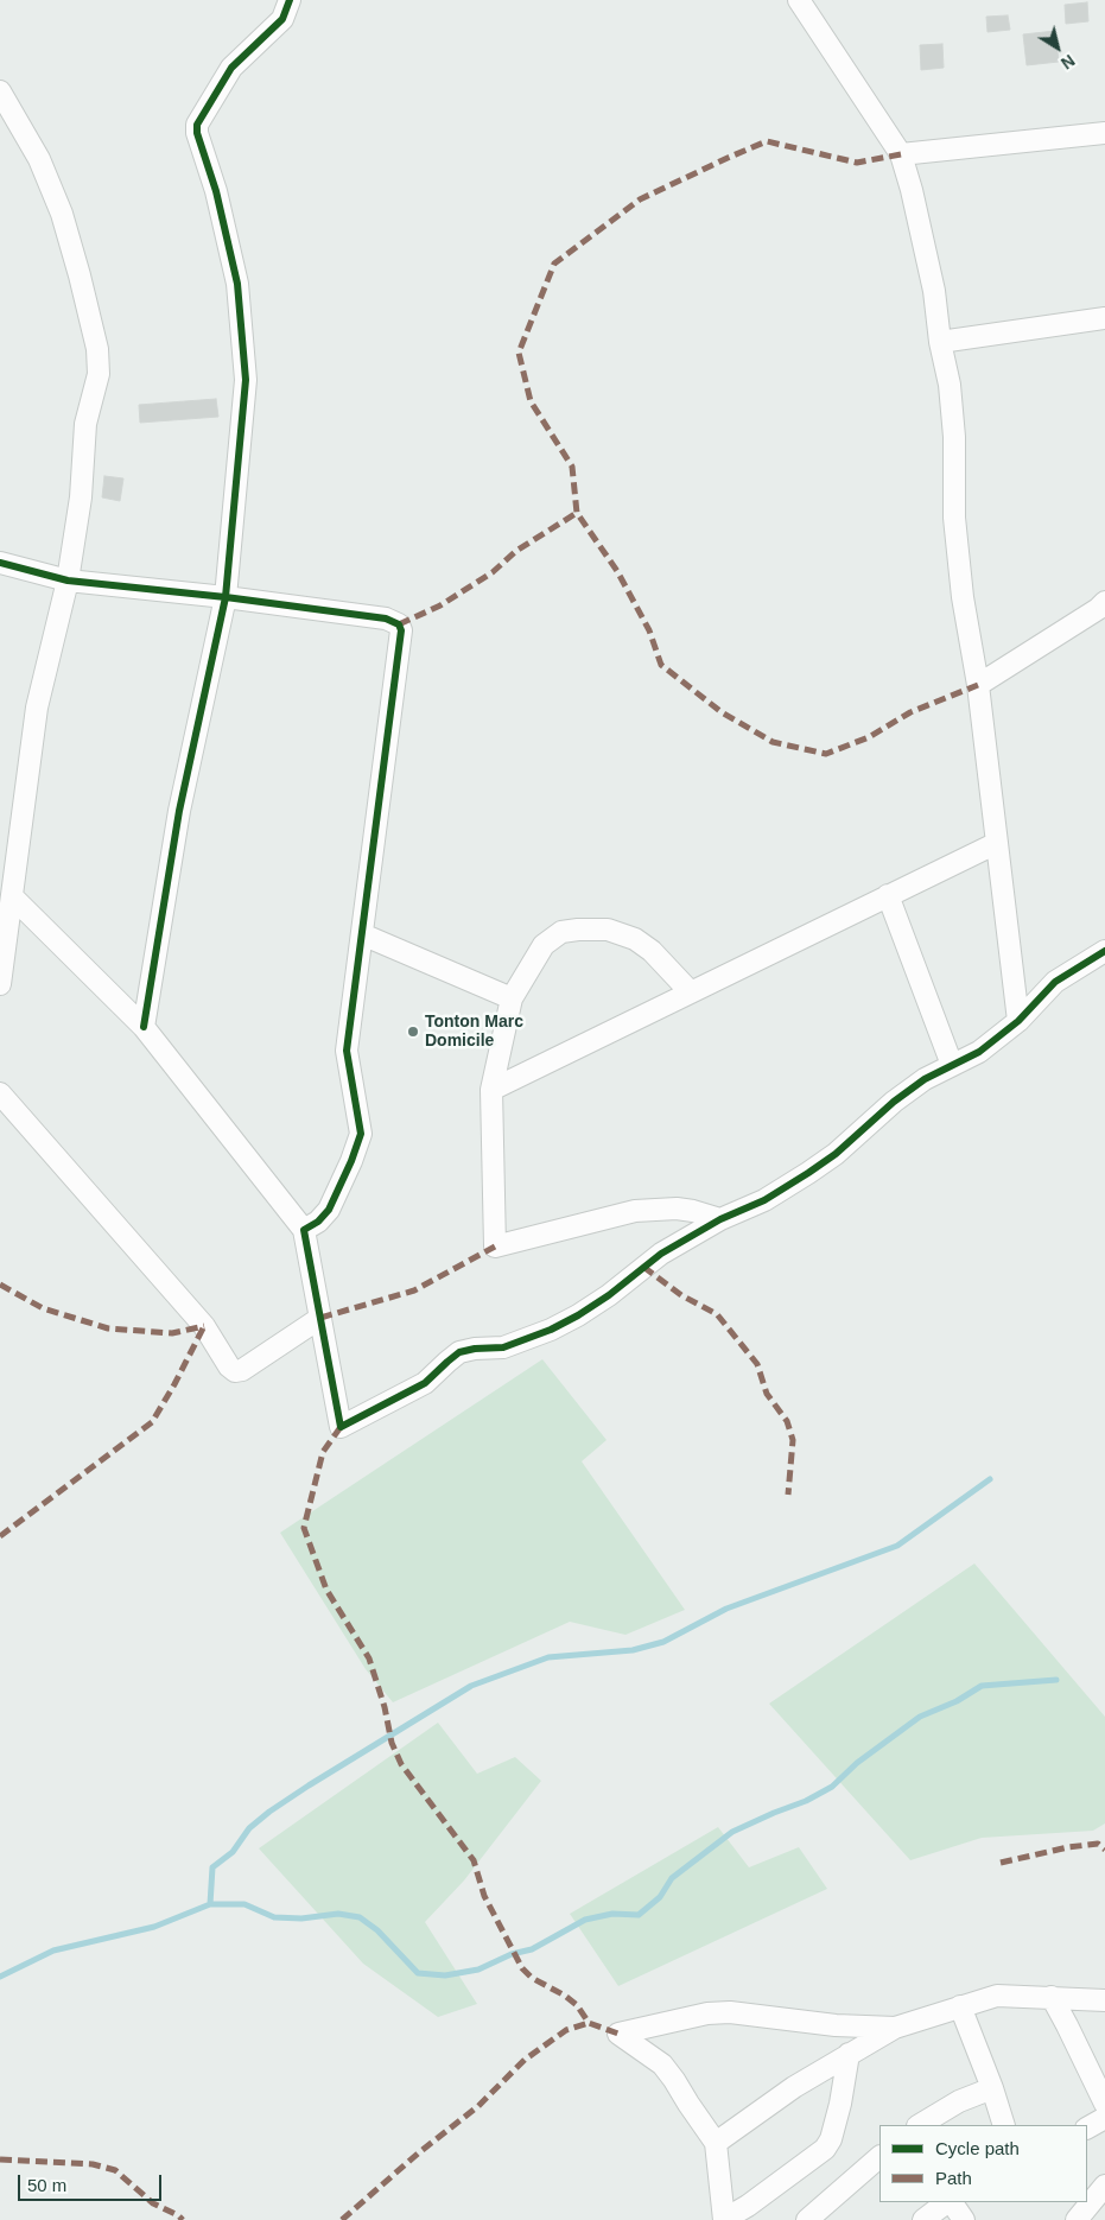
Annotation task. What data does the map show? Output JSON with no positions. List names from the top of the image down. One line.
{"places":["Tonton Marc Domicile"],"legend":["Cycle path","Path"],"scale_bar":"50 m","north":"bottom right"}
